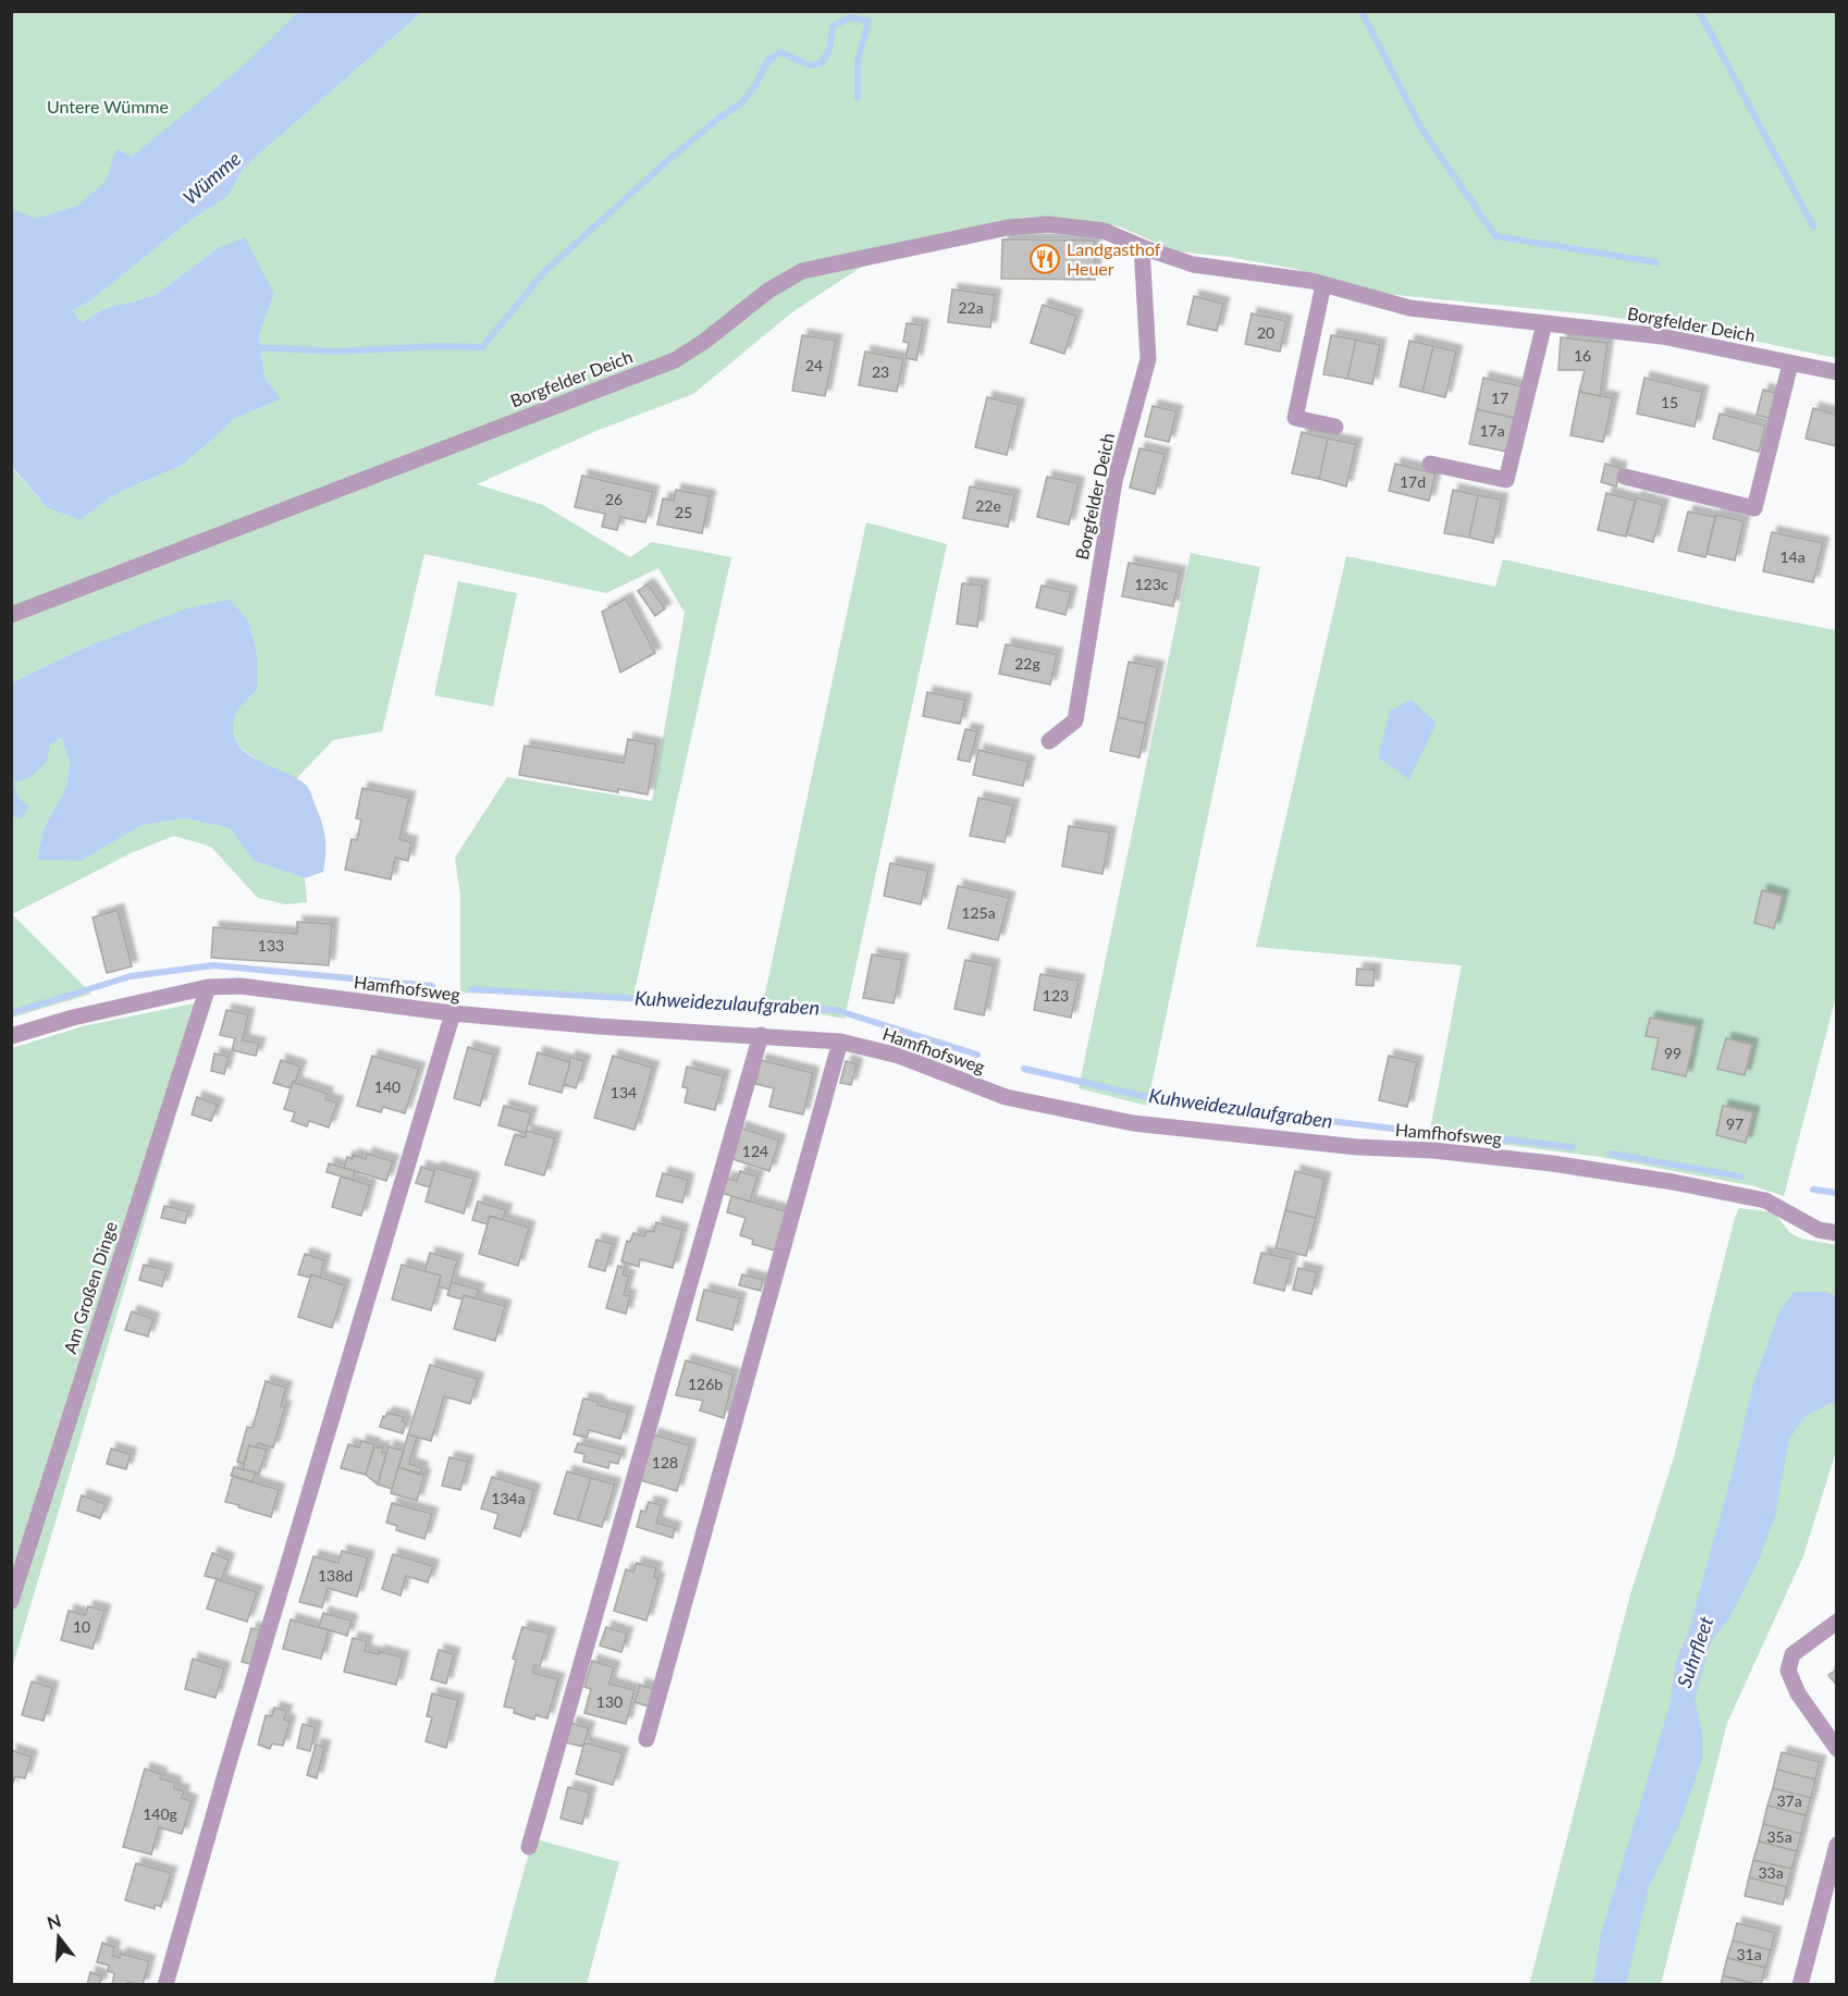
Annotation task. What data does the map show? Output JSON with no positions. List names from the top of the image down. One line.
{"streets":{"street":["Borgfelder Deich","Hamfhofsweg","Am Großen Dinge"]},"crossings":[["Hamfhofsweg","Am Großen Dinge"]],"water":["Wümme","Kuhweidezulaufgraben","Suhrfleet"],"parks":["Untere Wümme"],"places":{"restaurant":["Landgasthof Heuer"]},"house_numbers":["22a","20","16","24","23","17","15","17a","17d","26","22e","25","14a","123c","22g","125a","133","123","99","140","134","97","124","126b","128","134a","138d","10","130","37a","140g","35a","33a","31a"],"north":"top"}
